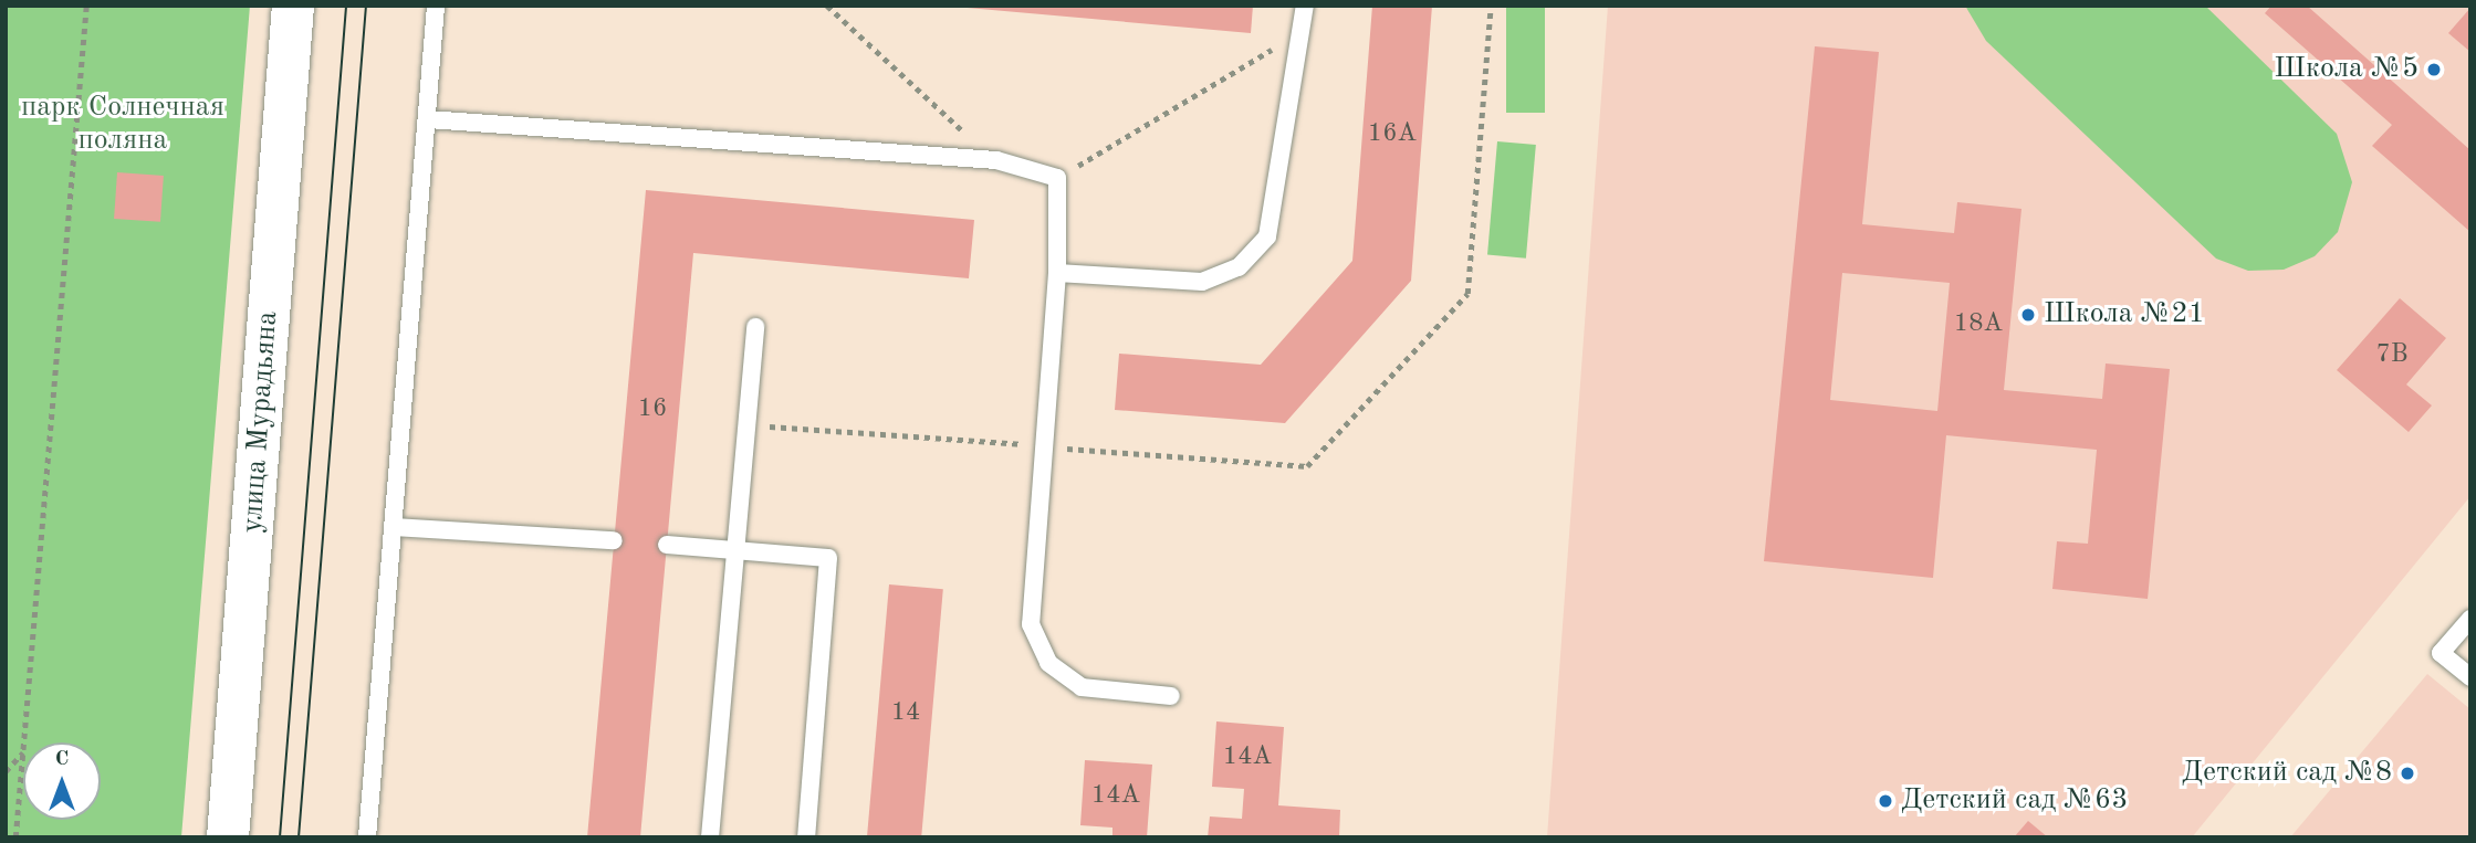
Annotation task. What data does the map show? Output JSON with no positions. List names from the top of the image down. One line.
{"streets":{"main road":["улица Мурадьяна"]},"parks":["парк Солнечная поляна"],"places":["Школа №5","Школа №21","Детский сад №8","Детский сад №63"],"house_numbers":["16А","18А","7В","16","14","14А","14А"],"north":"top"}
